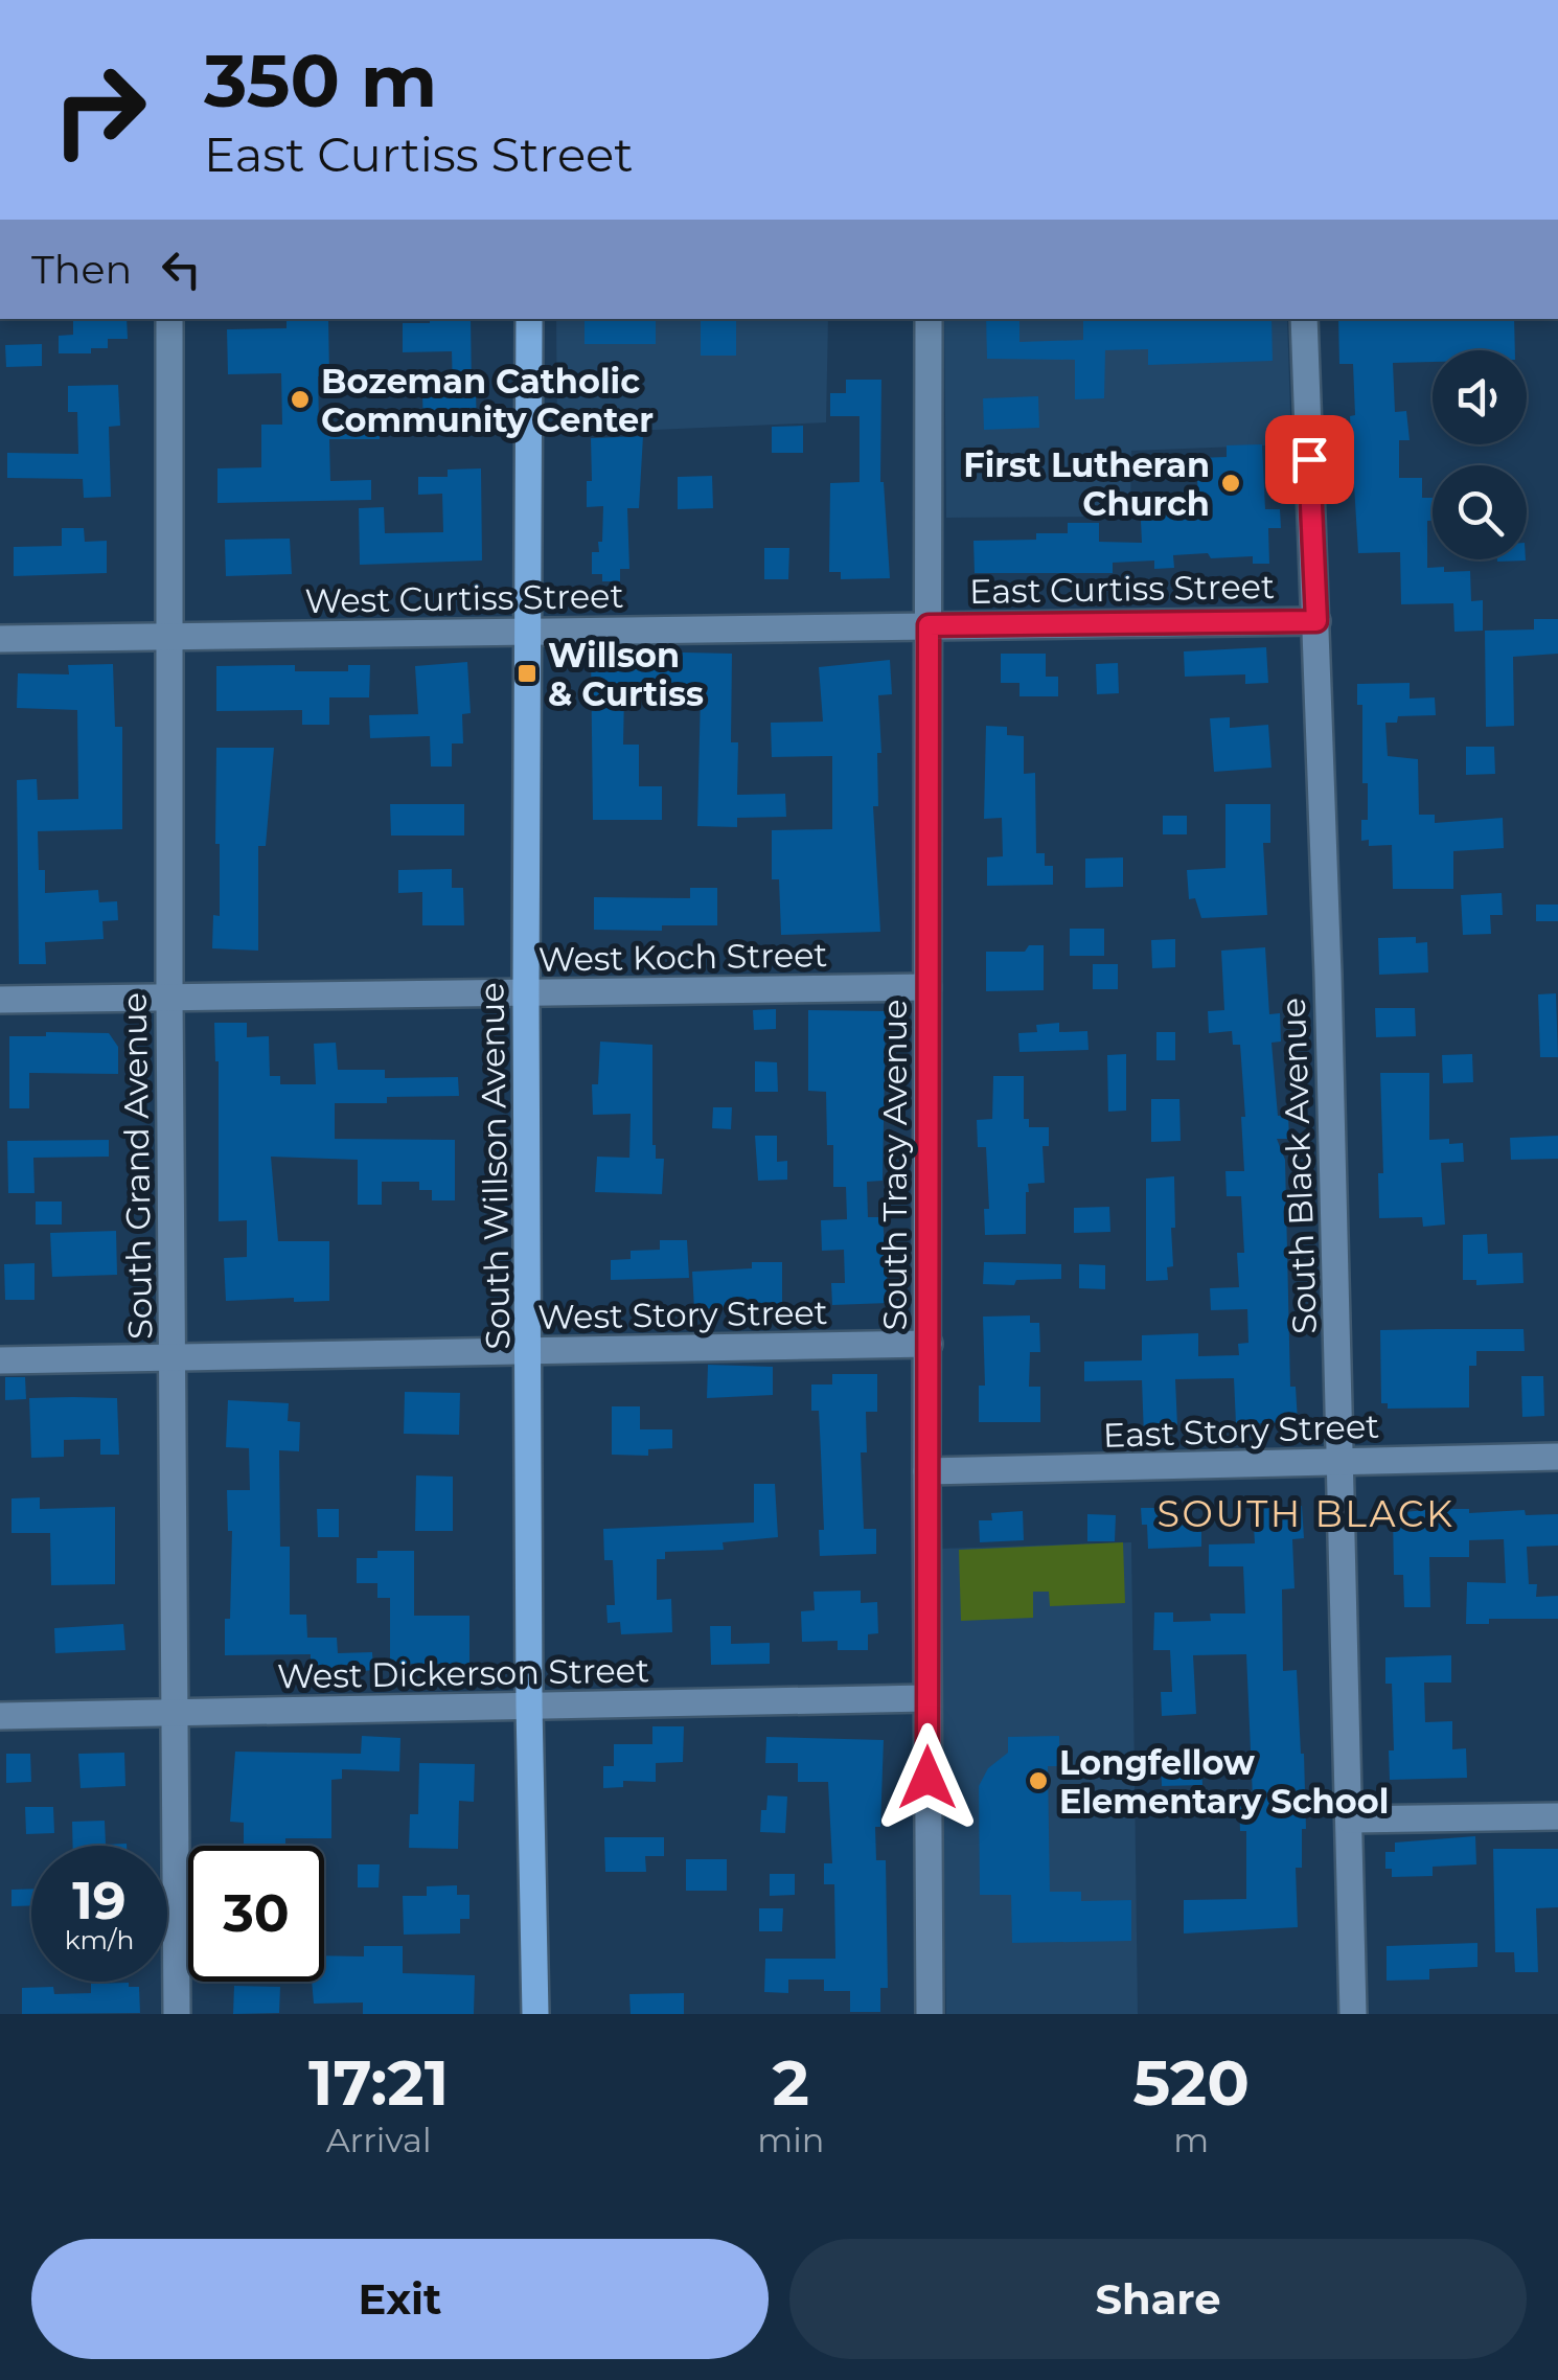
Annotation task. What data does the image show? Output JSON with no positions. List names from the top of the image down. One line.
{"streets":{"main road":["South Willson Avenue"],"street":["East Curtiss Street","West Curtiss Street","West Koch Street","South Tracy Avenue","South Grand Avenue","South Black Avenue","West Story Street","East Story Street","West Dickerson Street"]},"crossings":[["East Curtiss Street","West Curtiss Street"],["East Curtiss Street","South Tracy Avenue"],["East Curtiss Street","South Black Avenue"],["West Curtiss Street","South Tracy Avenue"],["West Curtiss Street","South Grand Avenue"],["West Curtiss Street","South Willson Avenue"],["West Koch Street","South Tracy Avenue"],["West Koch Street","South Grand Avenue"],["West Koch Street","South Willson Avenue"],["South Tracy Avenue","West Story Street"],["South Tracy Avenue","East Story Street"],["South Tracy Avenue","West Dickerson Street"],["South Grand Avenue","West Story Street"],["South Grand Avenue","West Dickerson Street"],["South Willson Avenue","West Story Street"],["South Willson Avenue","West Dickerson Street"],["South Black Avenue","East Story Street"]],"districts":["SOUTH BLACK"],"places":{"other":["Bozeman Catholic Community Center","First Lutheran Church","Longfellow Elementary School"],"transit":["Willson & Curtiss"]},"page":{"turn":["350 m","East Curtiss Street"],"then":"Then","speed":"19 km/h","limit":"30","eta":["17:21","Arrival","2","min","520","m"],"buttons":["Exit","Share"]}}
